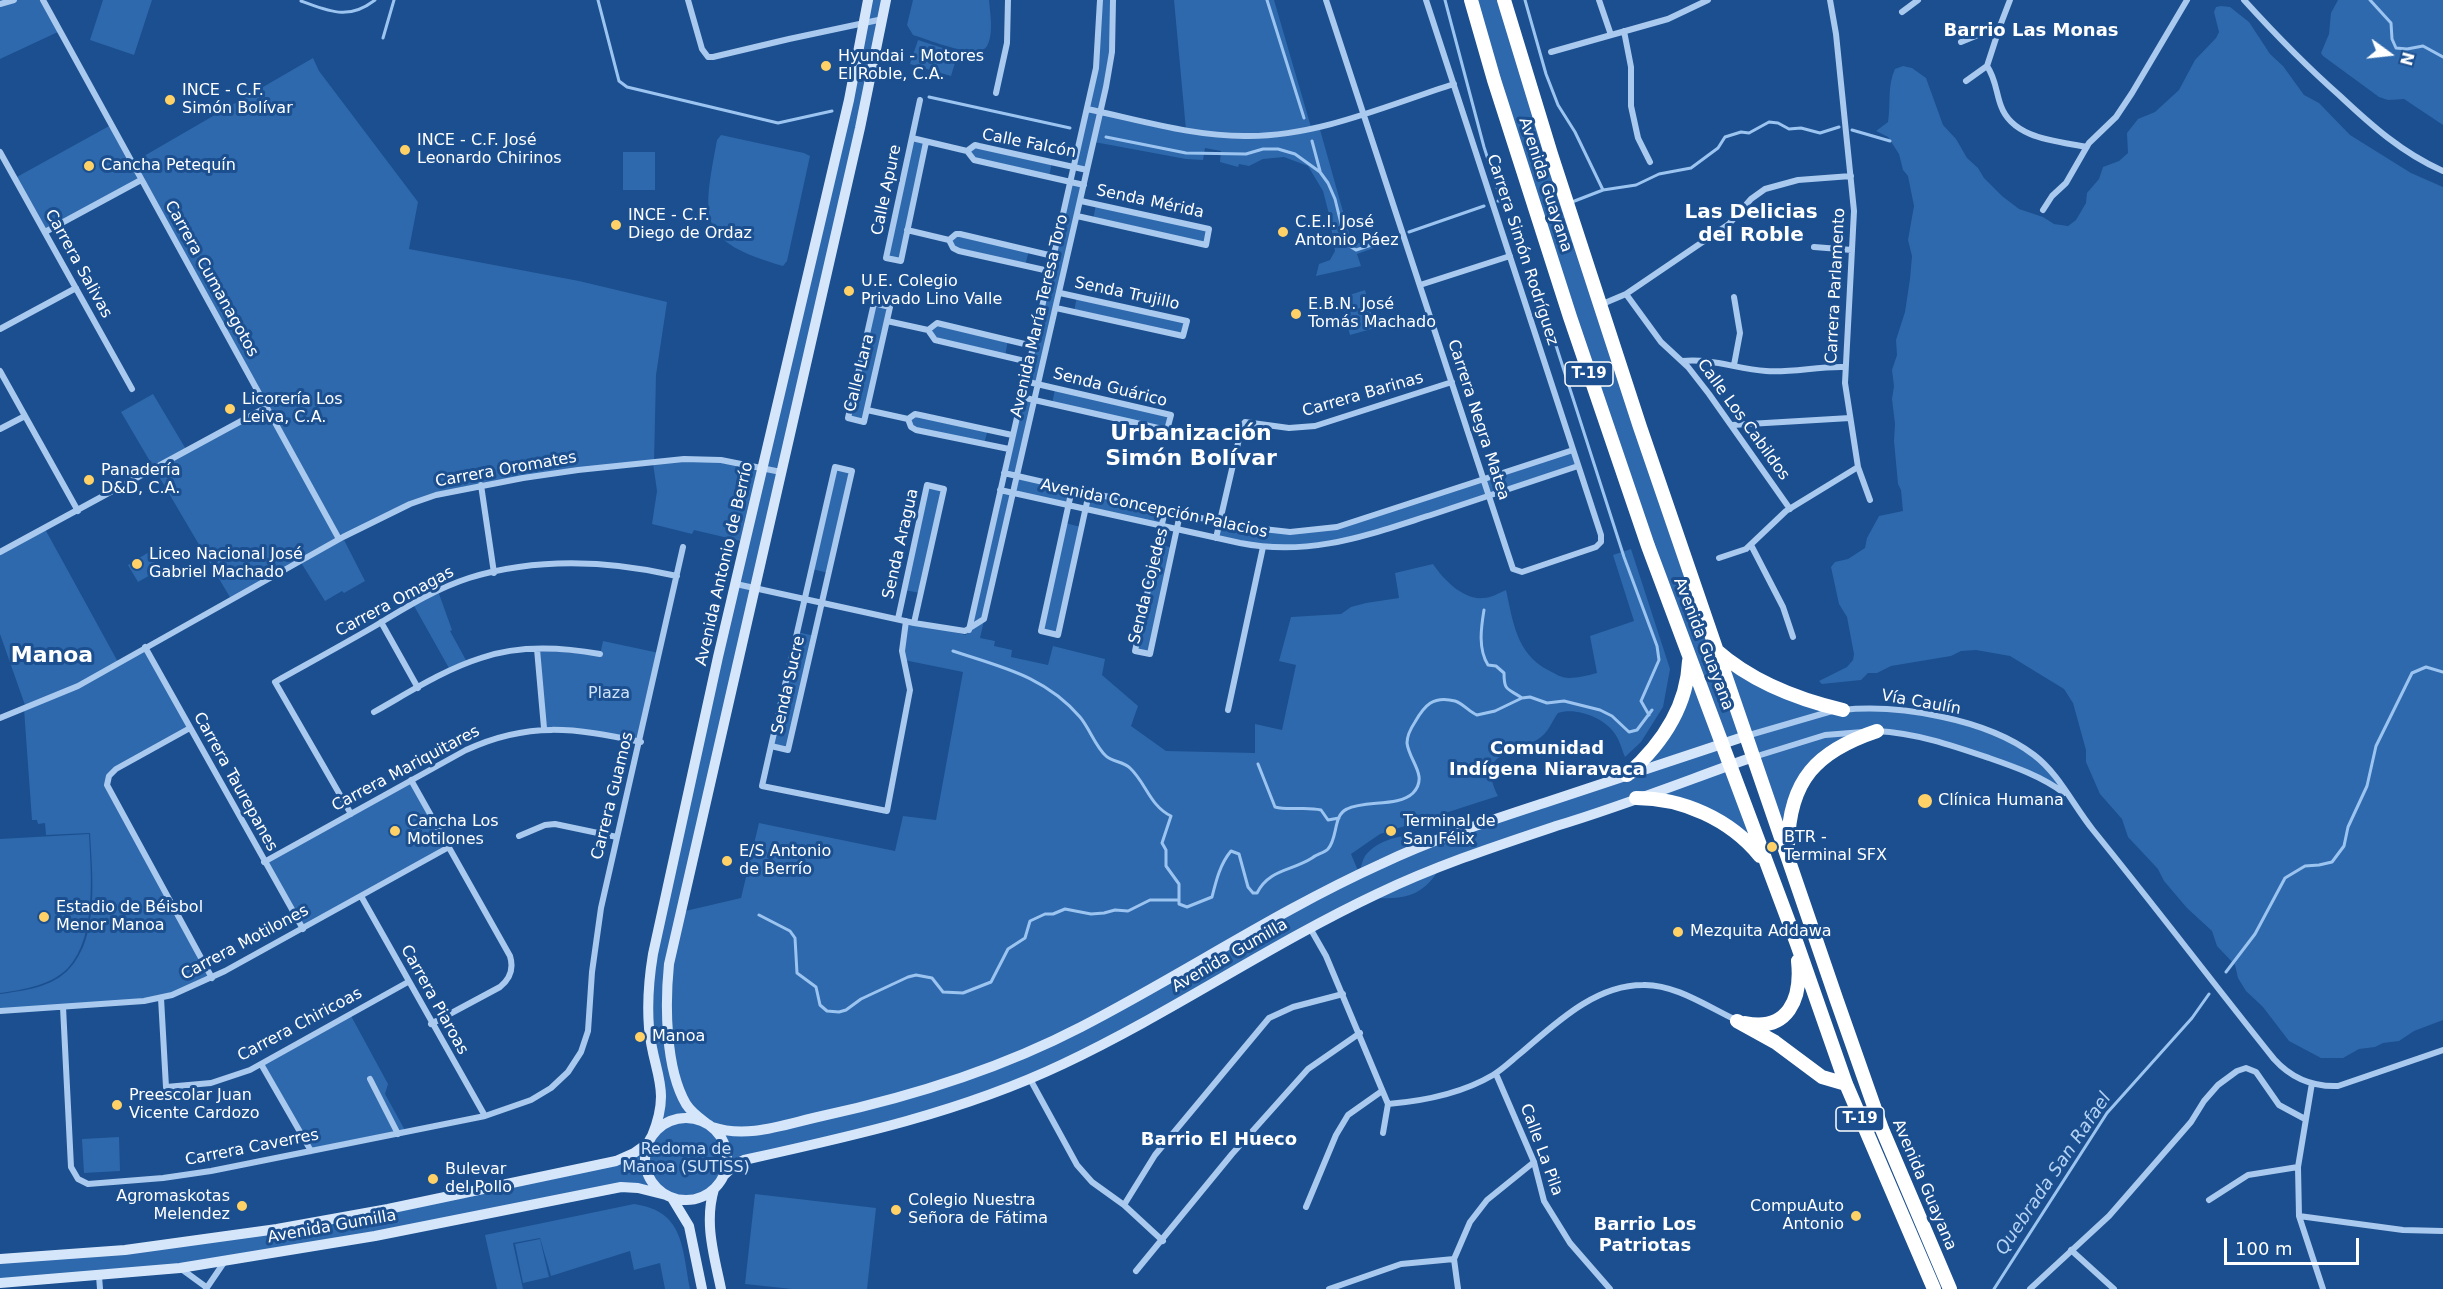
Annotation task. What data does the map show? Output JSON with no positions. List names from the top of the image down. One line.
{"streets":{"highway":["Avenida Guayana","T-19"],"main road":["Avenida Antonio de Berrío","Avenida Gumilla"],"street":["Calle Falcón","Calle Apure","Senda Mérida","Carrera Simón Rodríguez","Carrera Salivas","Carrera Cumanagotos","Carrera Parlamento","Senda Trujillo","Avenida María Teresa Toro","Calle Lara","Senda Guárico","Carrera Barinas","Carrera Negra Matea","Calle Los Cabildos","Carrera Oromates","Avenida Concepción Palacios","Senda Aragua","Senda Cojedes","Carrera Omagas","Senda Sucre","Vía Caulín","Carrera Mariquitares","Carrera Taurepanes","Carrera Guamos","Carrera Motilones","Carrera Piaroas","Carrera Chiricoas","Carrera Caverres","Calle La Pila"]},"crossings":[["Calle Falcón","Calle Apure"],["Calle Falcón","Avenida María Teresa Toro"],["Avenida Guayana","Vía Caulín"],["Avenida Guayana","Avenida Gumilla"],["Senda Mérida","Avenida María Teresa Toro"],["Carrera Simón Rodríguez","Carrera Negra Matea"],["Carrera Simón Rodríguez","Avenida Concepción Palacios"],["Carrera Cumanagotos","Carrera Oromates"],["Senda Trujillo","Avenida María Teresa Toro"],["Avenida María Teresa Toro","Senda Guárico"],["Avenida María Teresa Toro","Avenida Concepción Palacios"],["Carrera Barinas","Carrera Negra Matea"],["Carrera Barinas","Avenida Concepción Palacios"],["Carrera Negra Matea","Avenida Concepción Palacios"],["Carrera Oromates","Avenida Antonio de Berrío"],["Carrera Oromates","Carrera Taurepanes"],["Avenida Concepción Palacios","Senda Cojedes"],["Avenida Antonio de Berrío","Avenida Gumilla"],["Carrera Omagas","Carrera Mariquitares"],["Carrera Omagas","Carrera Guamos"],["Vía Caulín","Avenida Gumilla"],["Carrera Mariquitares","Carrera Taurepanes"],["Carrera Mariquitares","Carrera Guamos"],["Carrera Taurepanes","Carrera Motilones"],["Carrera Guamos","Carrera Caverres"],["Carrera Motilones","Carrera Piaroas"],["Carrera Motilones","Carrera Chiricoas"],["Carrera Motilones","Carrera Caverres"],["Carrera Piaroas","Carrera Chiricoas"],["Carrera Piaroas","Carrera Caverres"]],"districts":["Barrio Las Monas","Las Delicias del Roble","Urbanización Simón Bolívar","Manoa","Comunidad Indígena Niaravaca","Barrio El Hueco","Barrio Los Patriotas"],"water":["Quebrada San Rafael"],"parks":["Plaza","Redoma de Manoa (SUTISS)"],"places":["Hyundai - Motores El Roble, C.A.","INCE - C.F. Simón Bolívar","INCE - C.F. José Leonardo Chirinos","Cancha Petequín","INCE - C.F. Diego de Ordaz","C.E.I. José Antonio Páez","U.E. Colegio Privado Lino Valle","E.B.N. José Tomás Machado","Licorería Los Leiva, C.A.","Panadería D&D, C.A.","Liceo Nacional José Gabriel Machado","Clínica Humana","Cancha Los Motilones","Terminal de San Félix","BTR - Terminal SFX","E/S Antonio de Berrío","Estadio de Béisbol Menor Manoa","Mezquita Addawa","Manoa","Preescolar Juan Vicente Cardozo","Bulevar del Pollo","Agromaskotas Melendez","Colegio Nuestra Señora de Fátima","CompuAuto Antonio"],"scale_bar":"100 m","north":"right"}
